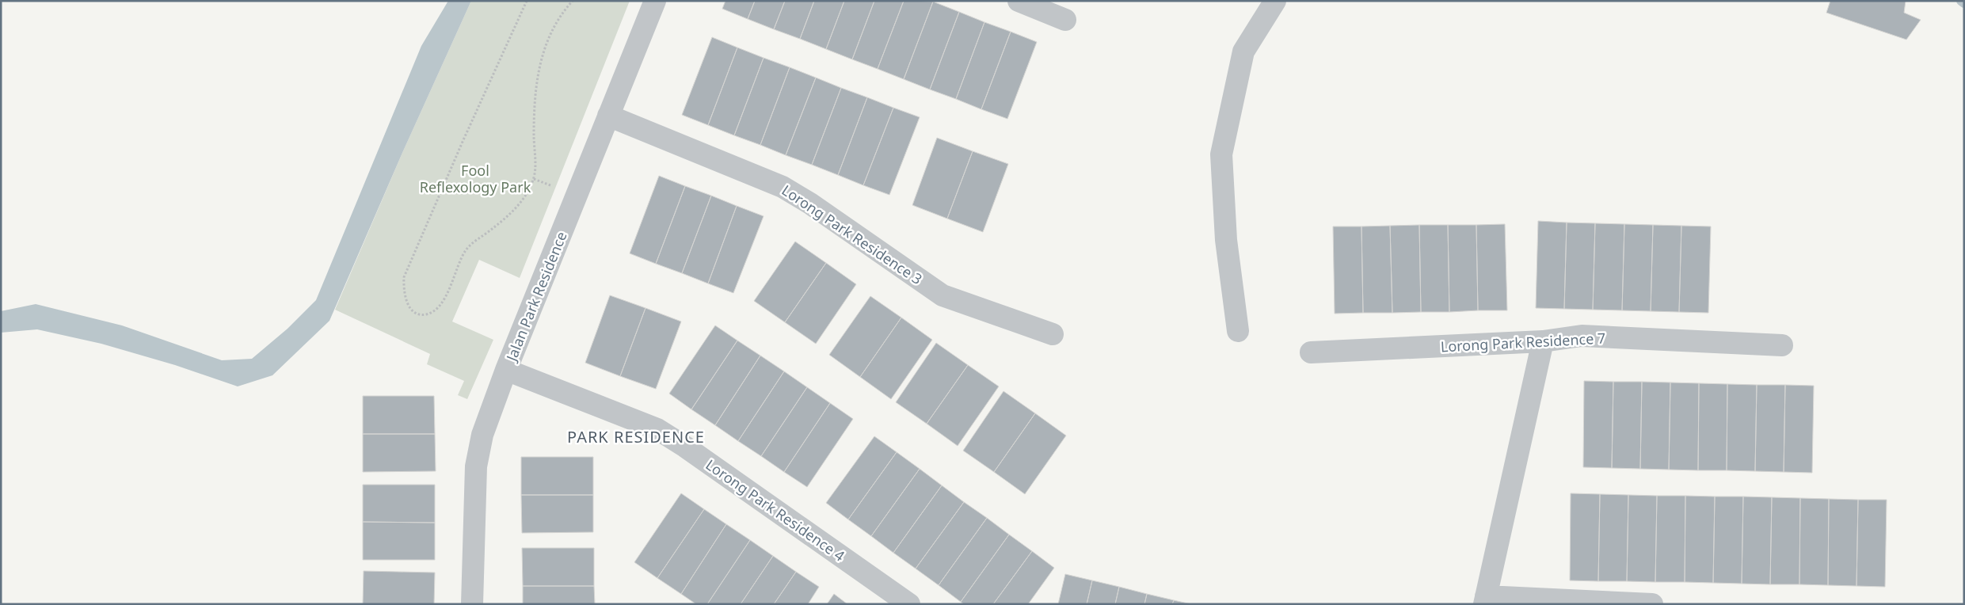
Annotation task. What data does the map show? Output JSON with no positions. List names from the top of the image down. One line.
{"streets":{"street":["Lorong Park Residence 3","Jalan Park Residence","Lorong Park Residence 7","Lorong Park Residence 4"]},"crossings":[["Lorong Park Residence 3","Jalan Park Residence"],["Jalan Park Residence","Lorong Park Residence 4"]],"districts":["PARK RESIDENCE"],"parks":["Fool Reflexology Park"]}
